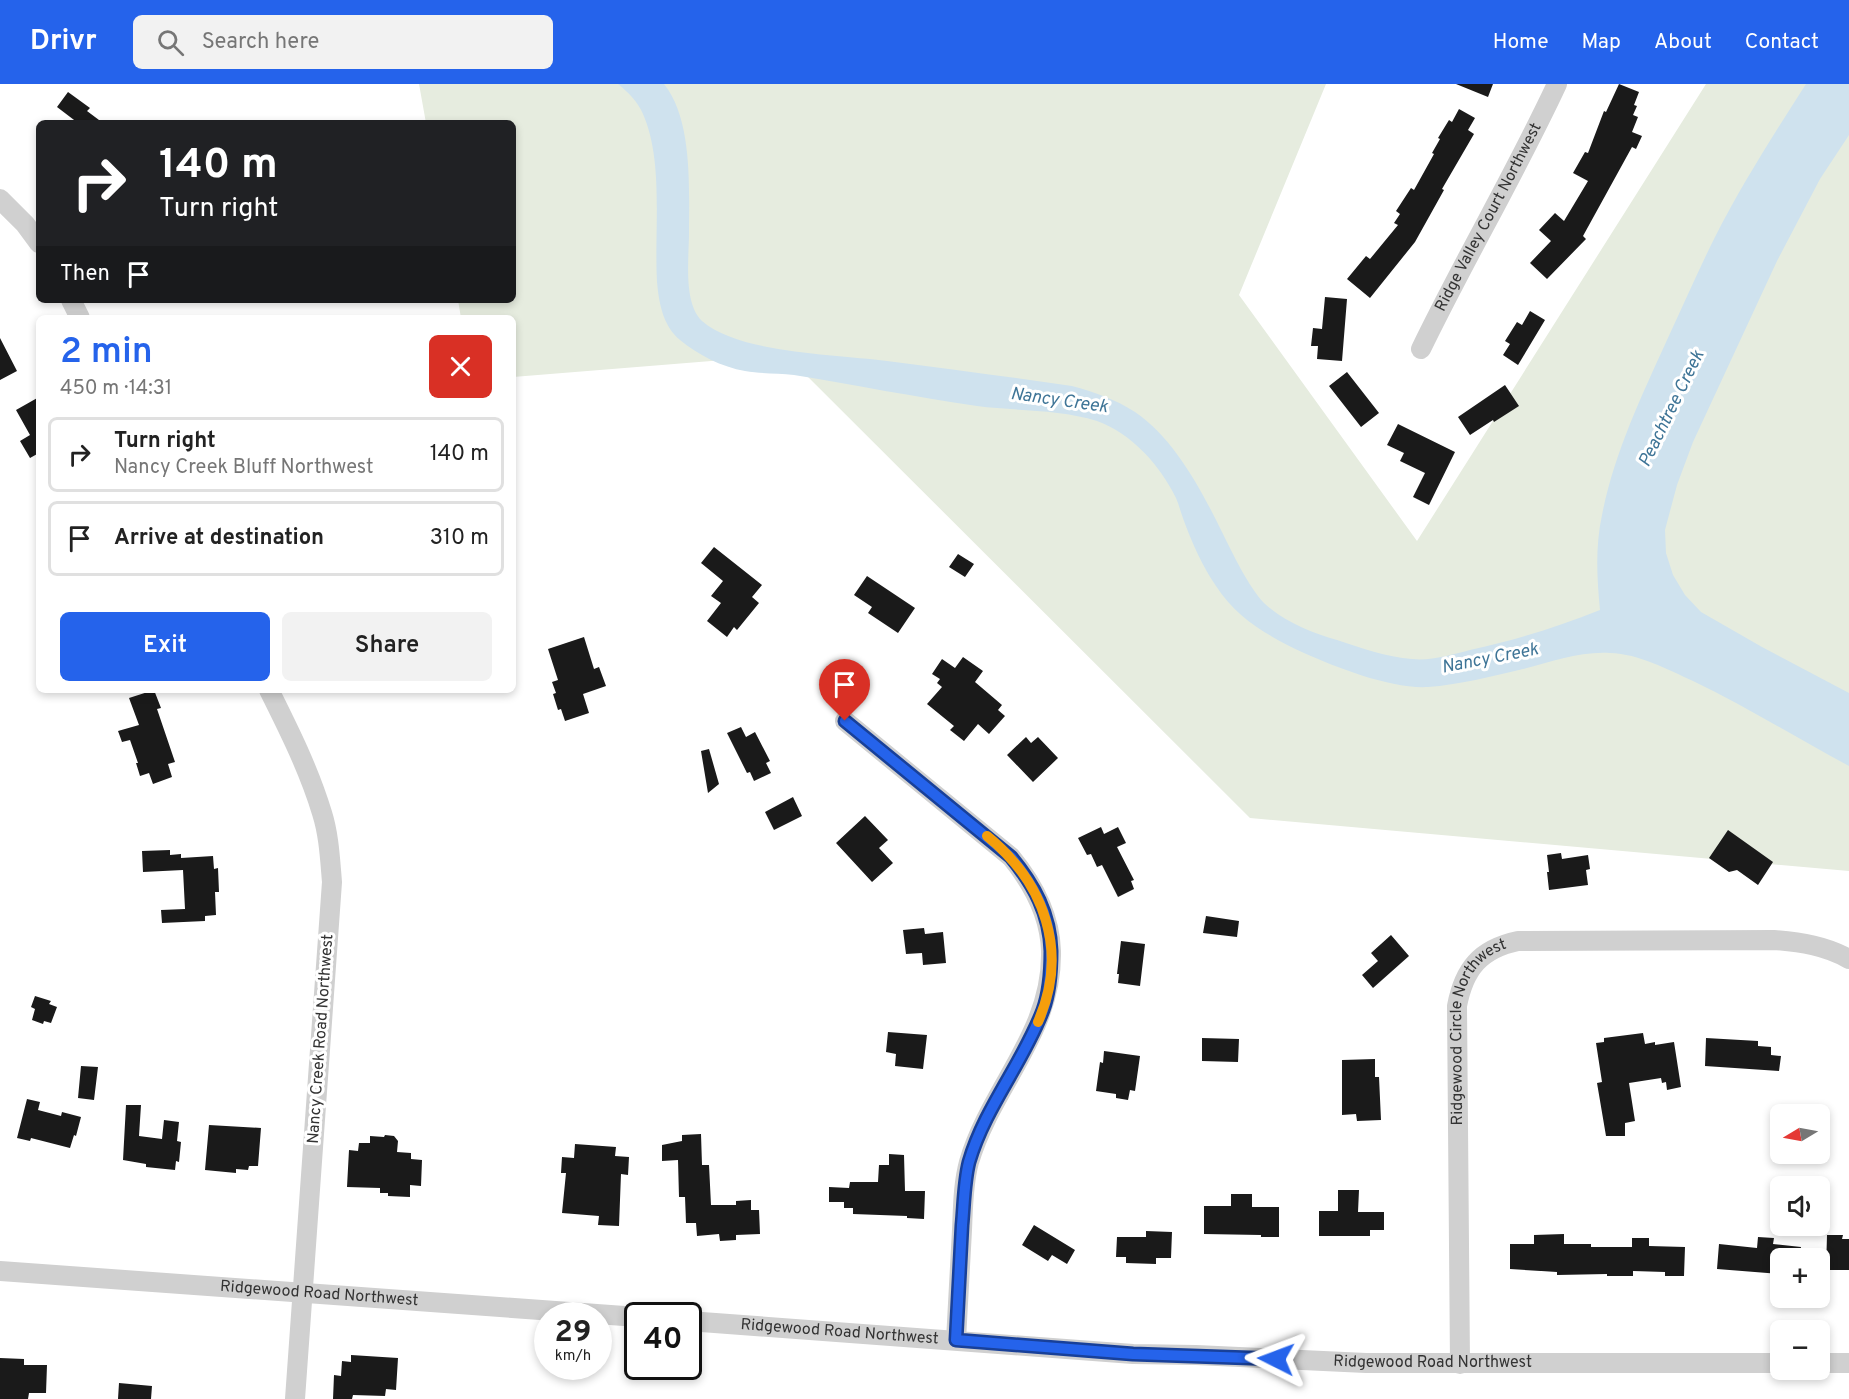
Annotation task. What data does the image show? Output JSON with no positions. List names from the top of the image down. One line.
{"streets":{"street":["Ridge Valley Court Northwest","Ridgewood Circle Northwest","Nancy Creek Road Northwest","Ridgewood Road Northwest"]},"crossings":[["Ridgewood Circle Northwest","Ridgewood Road Northwest"],["Nancy Creek Road Northwest","Ridgewood Road Northwest"]],"water":["Nancy Creek","Peachtree Creek"],"north":"left","page":{"header":"Drivr","search":"Search here","nav":["Home","Map","About","Contact"],"turn":["140 m","Turn right"],"then":"Then","heading":["2 min","450 m · 14:31"],"list":[{"name":"Turn right","note":"Nancy Creek Bluff Northwest","value":"140 m"},{"name":"Arrive at destination","value":"310 m"}],"buttons":["Exit","Share"],"map_buttons":["+","−"],"speed":"29 km/h","limit":"40"}}
